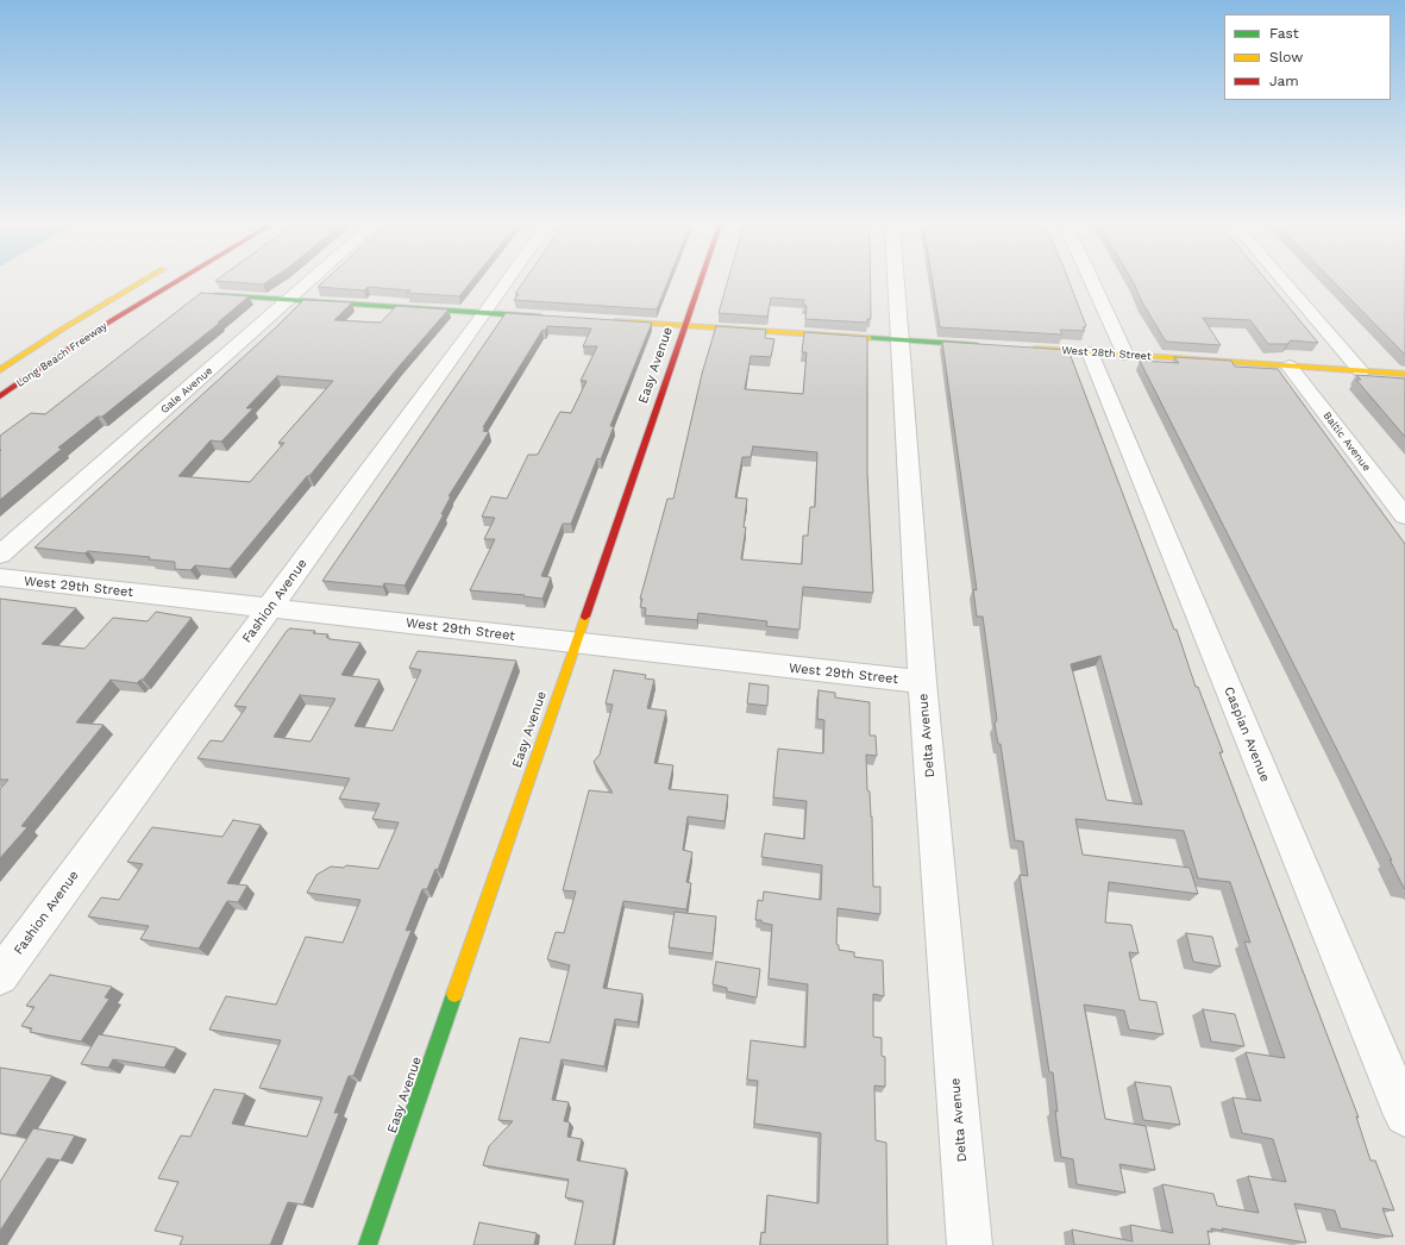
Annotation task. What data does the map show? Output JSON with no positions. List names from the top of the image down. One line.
{"streets":{"main road":["West 28th Street","Long Beach Freeway","Easy Avenue"],"street":["Gale Avenue","Baltic Avenue","West 29th Street","Fashion Avenue","Caspian Avenue","Delta Avenue"]},"crossings":[["West 28th Street","Baltic Avenue"],["West 28th Street","Caspian Avenue"],["Easy Avenue","West 29th Street"],["West 29th Street","Fashion Avenue"],["West 29th Street","Delta Avenue"]],"legend":["Fast","Slow","Jam"]}
